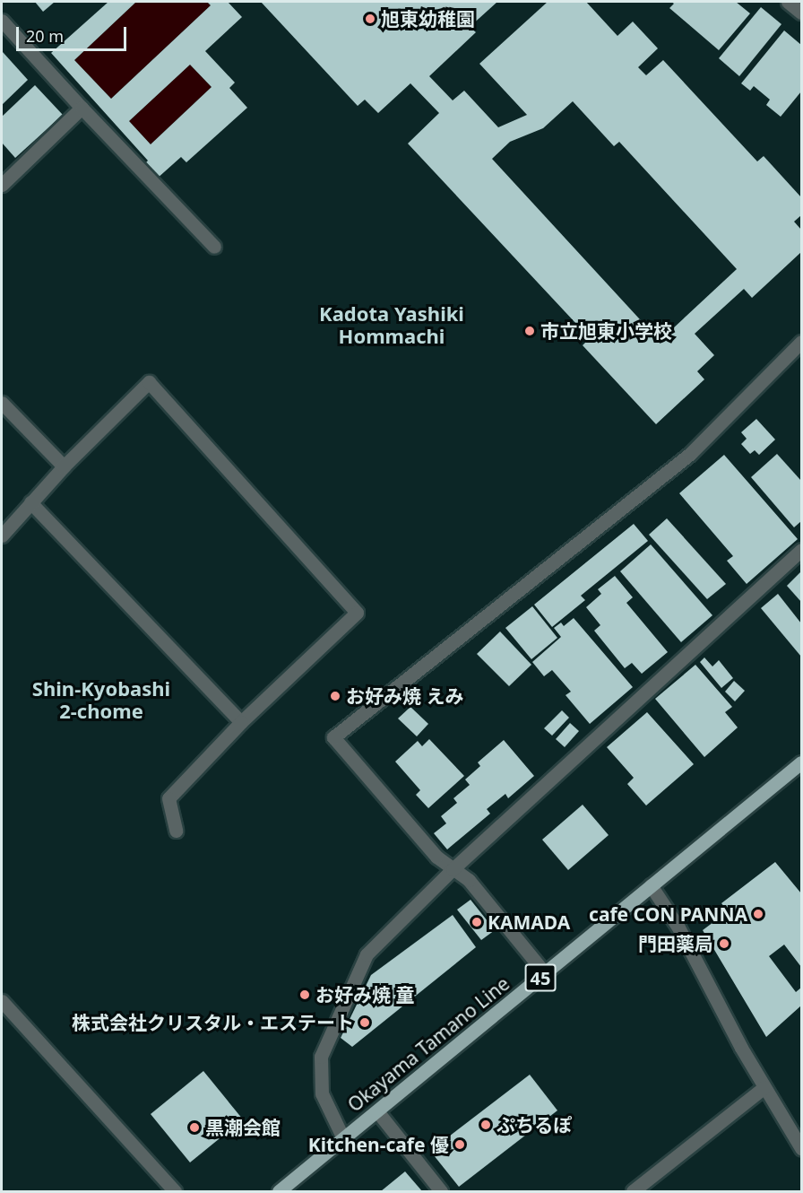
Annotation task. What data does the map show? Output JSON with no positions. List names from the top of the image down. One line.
{"streets":{"main road":["45","Okayama Tamano Line"]},"districts":["Kadota Yashiki Hommachi","Shin-Kyobashi 2-chome"],"places":["旭東幼稚園","市立旭東小学校","お好み焼 えみ","cafe CON PANNA","KAMADA","門田薬局","お好み焼 童","株式会社クリスタル・エステート","ぷちるぽ","黒潮会館","Kitchen-cafe 優"],"scale_bar":"20 m"}
